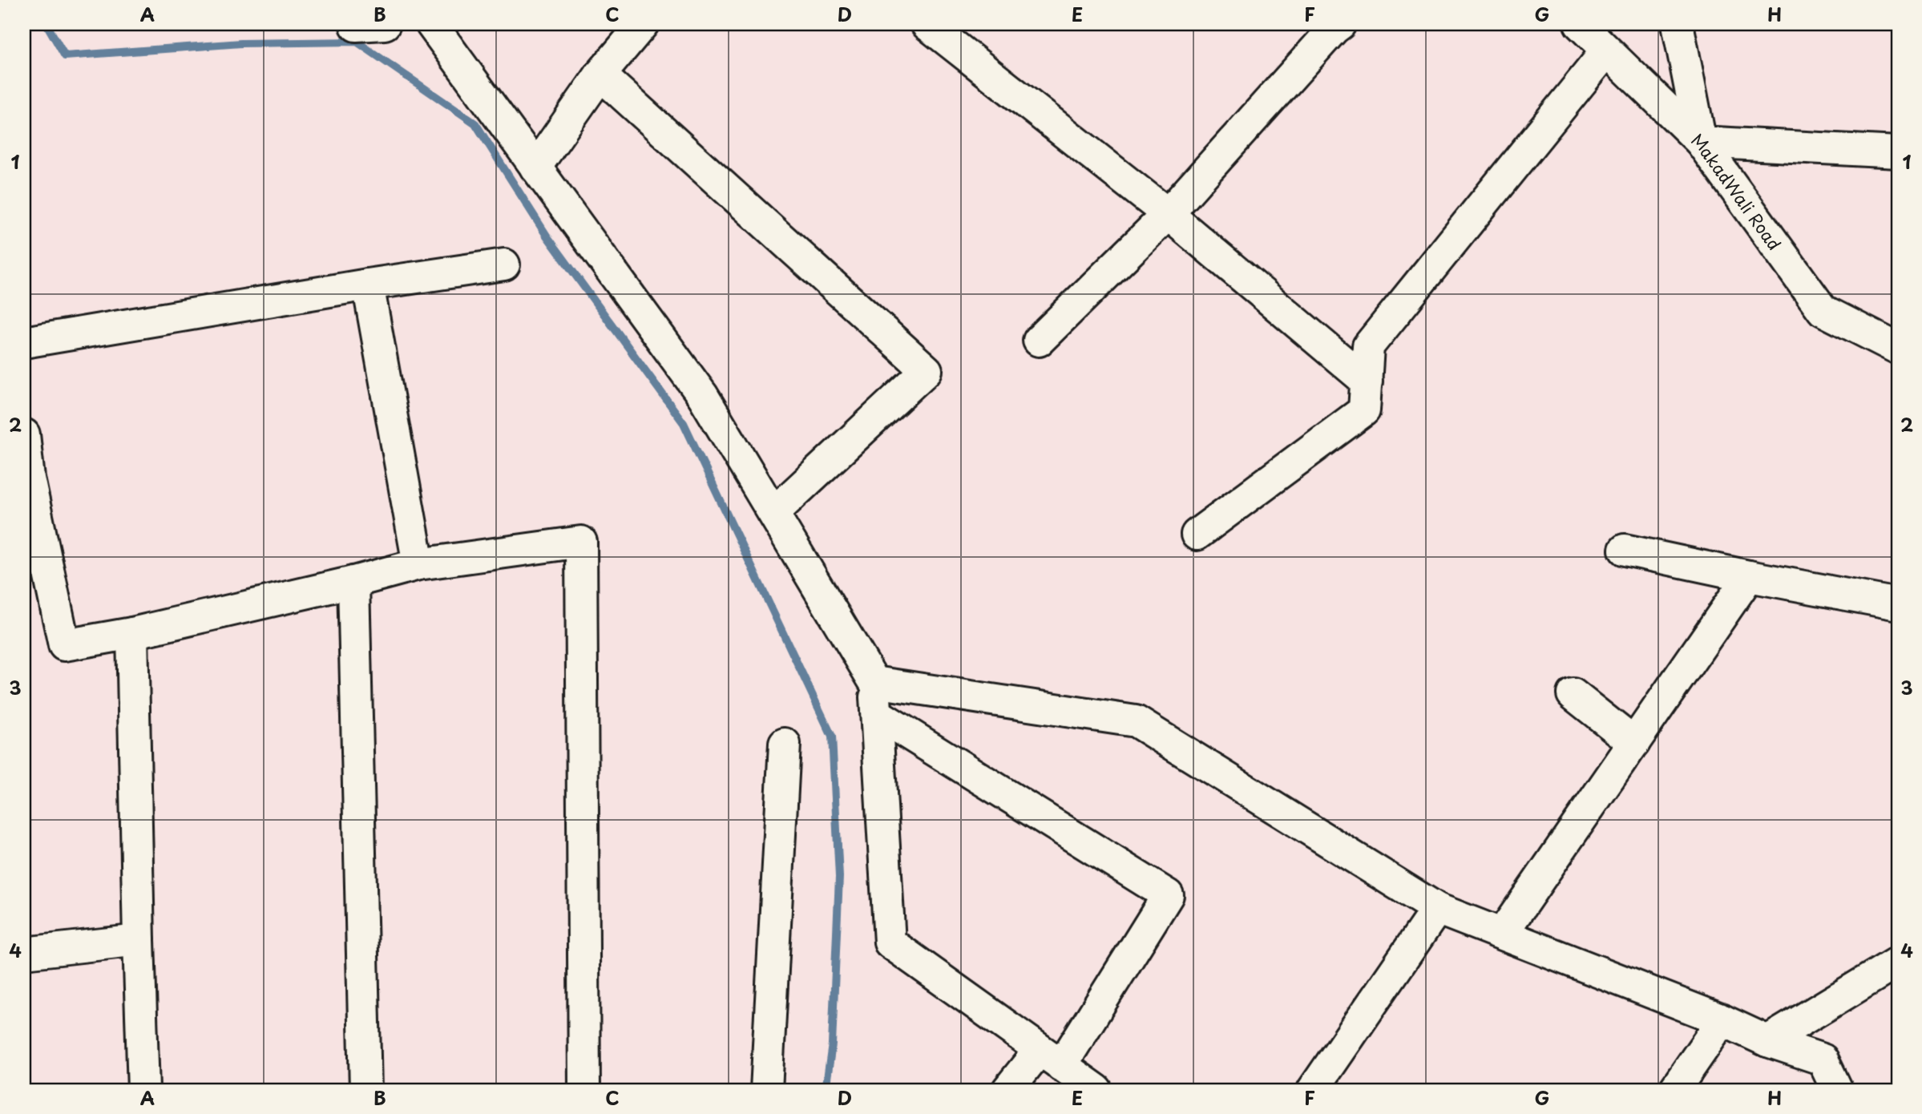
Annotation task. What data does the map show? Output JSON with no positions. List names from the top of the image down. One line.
{"streets":{"street":["MakadWali Road"]},"grid":{"columns":["A","B","C","D","E","F","G","H"],"rows":["1","2","3","4"]}}
